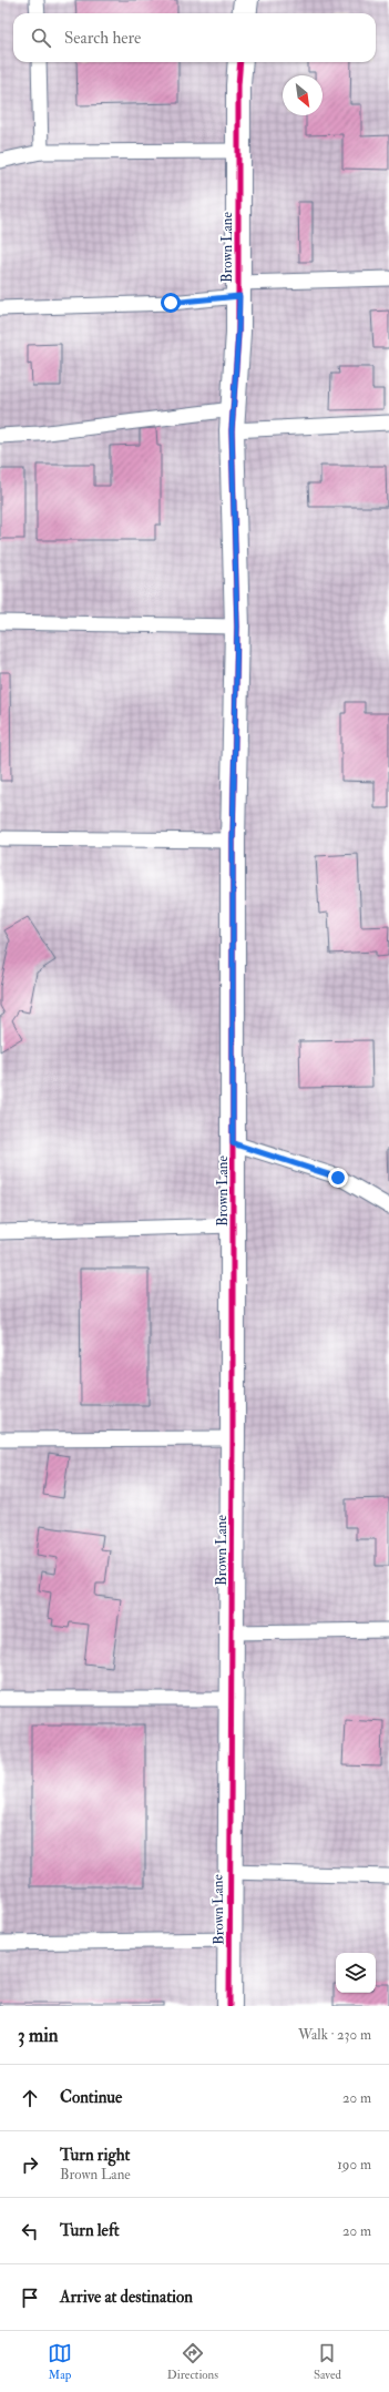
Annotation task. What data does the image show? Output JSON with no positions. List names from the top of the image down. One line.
{"streets":{"street":["Brown Lane"]},"north":"bottom right","page":{"search":"Search here","heading":["3 min","Walk · 230 m"],"list":[["Continue","20 m"],["Turn right","Brown Lane","190 m"],["Turn left","20 m"],"Arrive at destination"],"nav":["Map","Directions","Saved"]}}
